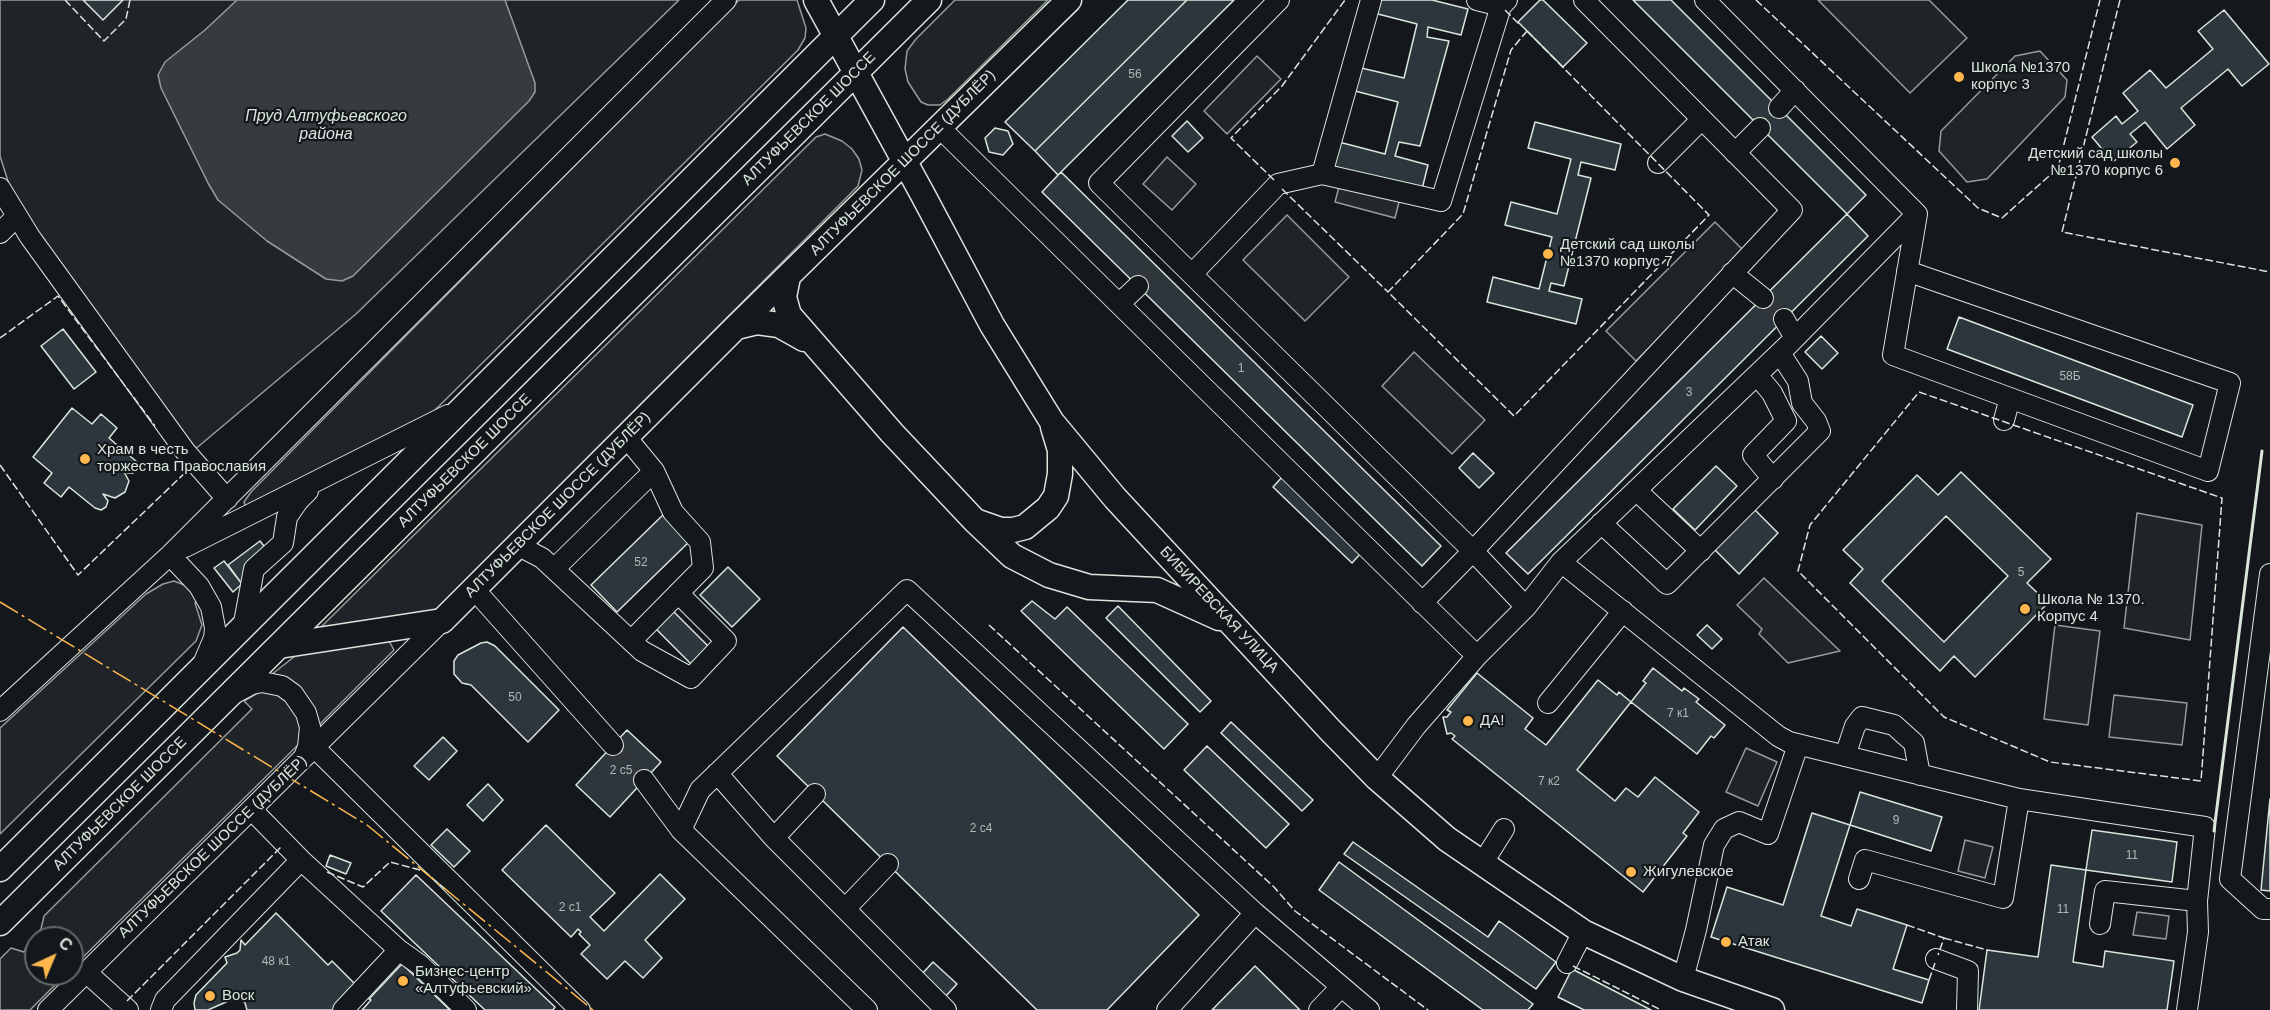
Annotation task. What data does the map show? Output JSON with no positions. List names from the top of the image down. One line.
{"streets":{"main road":["АЛТУФЬЕВСКОЕ ШОССЕ","АЛТУФЬЕВСКОЕ ШОССЕ (ДУБЛЁР)","БИБИРЕВСКАЯ УЛИЦА"]},"crossings":[["АЛТУФЬЕВСКОЕ ШОССЕ","БИБИРЕВСКАЯ УЛИЦА"],["АЛТУФЬЕВСКОЕ ШОССЕ (ДУБЛЁР)","БИБИРЕВСКАЯ УЛИЦА"]],"water":["Пруд Алтуфьевского района"],"places":["Школа №1370 корпус 3","Детский сад школы №1370 корпус 6","Детский сад школы №1370 корпус 7","Храм в честь торжества Православия","Школа № 1370. Корпус 4","ДА!","Жигулевское","Атак","Бизнес-центр «Алтуфьевский»","Воск"],"house_numbers":["56","1","58Б","3","52","5","50","7 к1","2 с5","7 к2","9","2 с4","11","2 с1","11","48 к1"],"north":"top right"}
